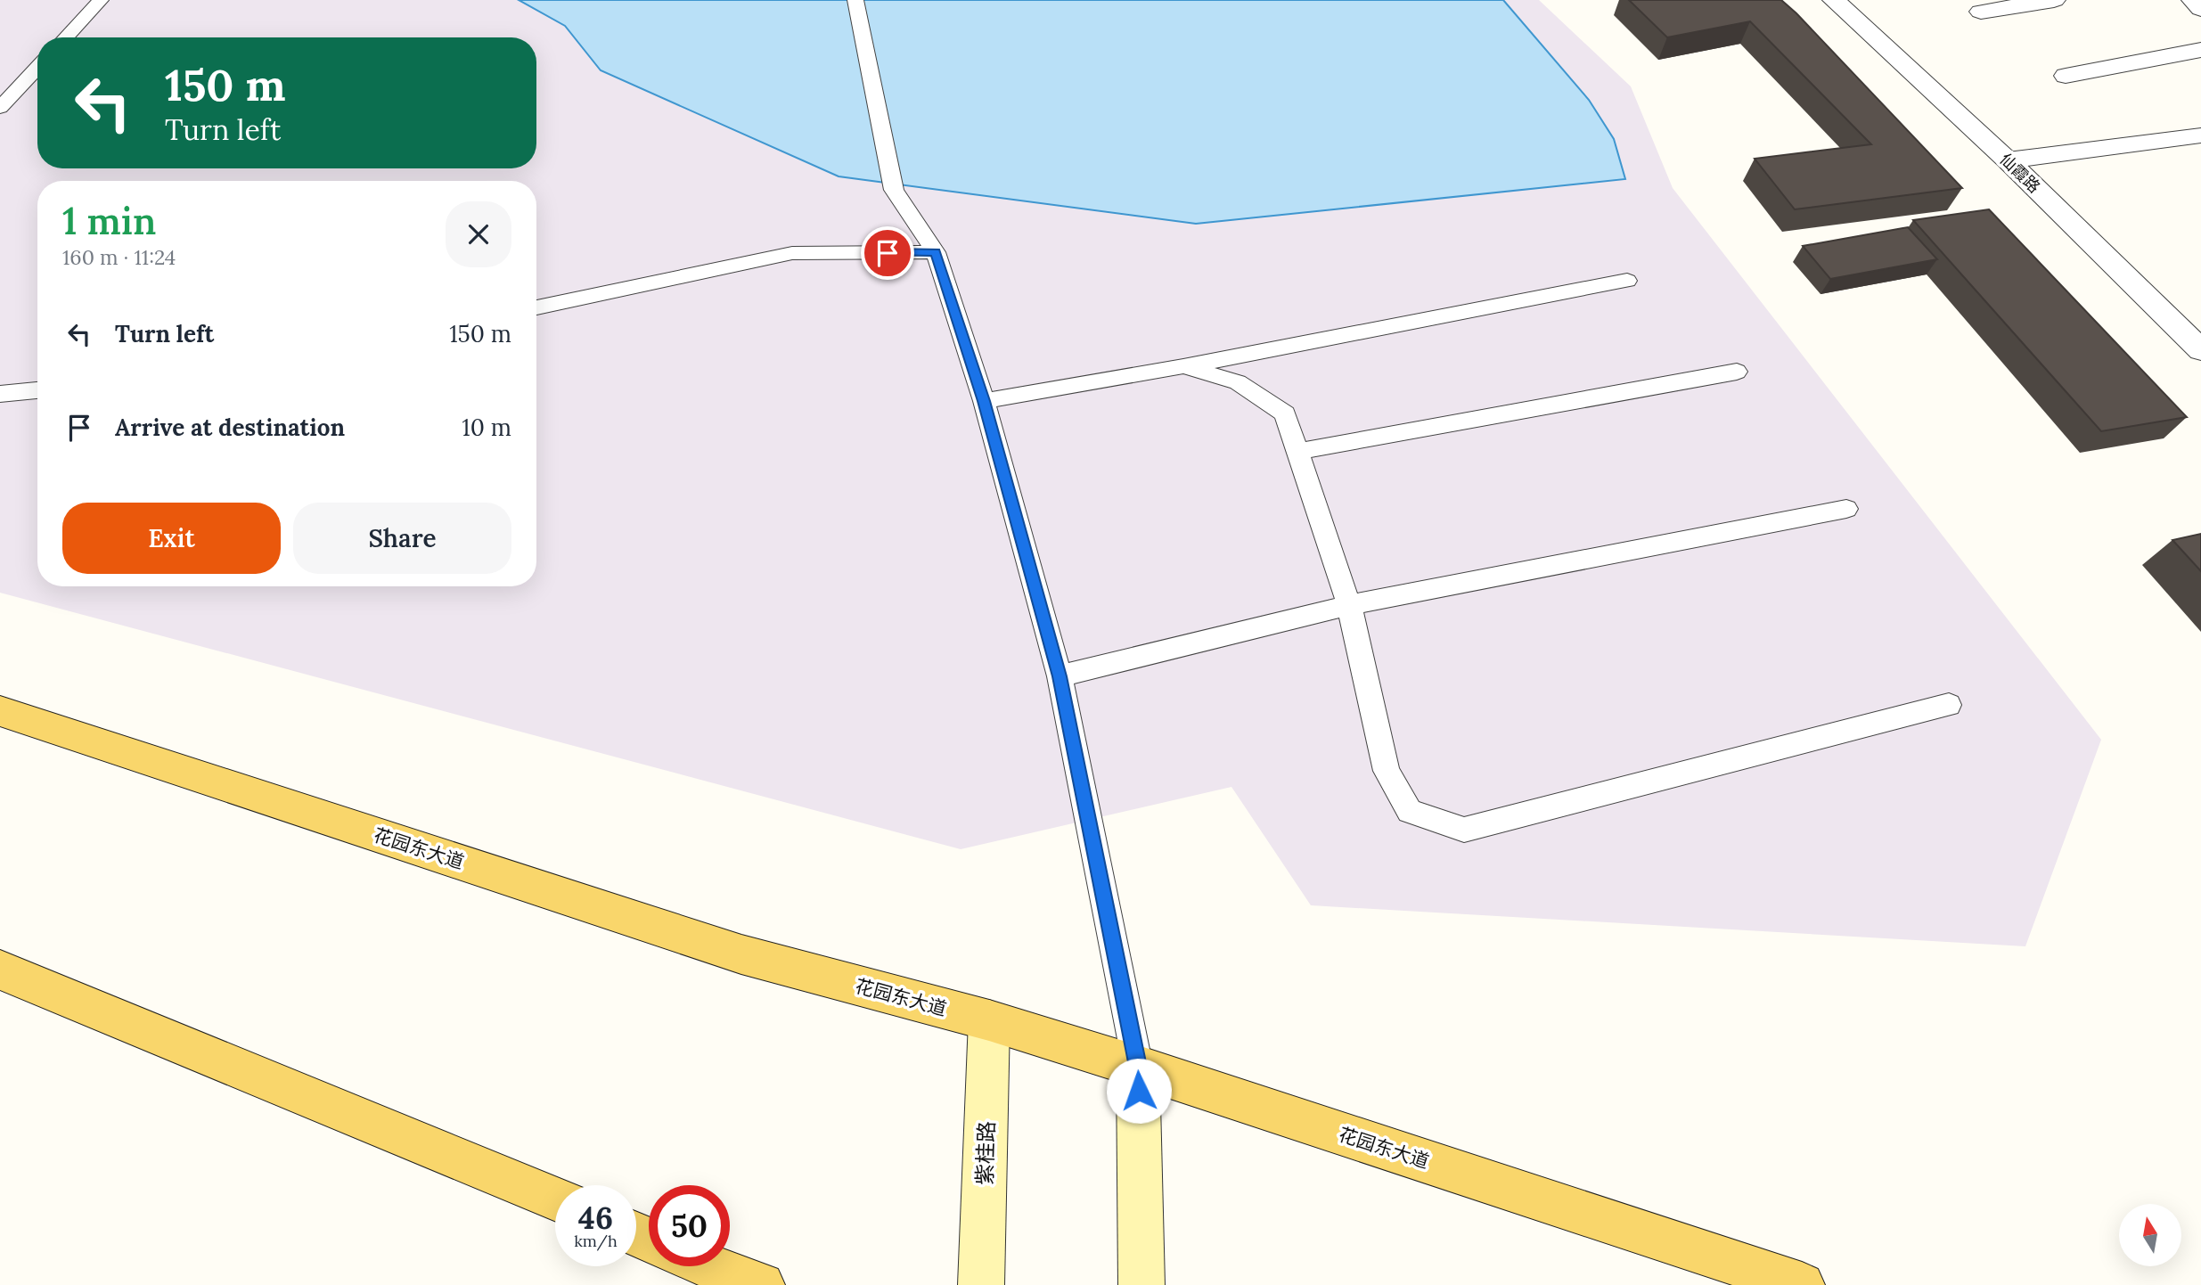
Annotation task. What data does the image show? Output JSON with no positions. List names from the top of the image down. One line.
{"streets":{"main road":["花园东大道","紫桂路"],"street":["仙霞路"]},"crossings":[["花园东大道","紫桂路"]],"north":"top","page":{"turn":["150 m","Turn left"],"heading":["1 min","160 m · 11:24"],"list":[{"name":"Turn left","value":"150 m"},{"name":"Arrive at destination","value":"10 m"}],"buttons":["Exit","Share"],"speed":"46 km/h","limit":"50"}}
